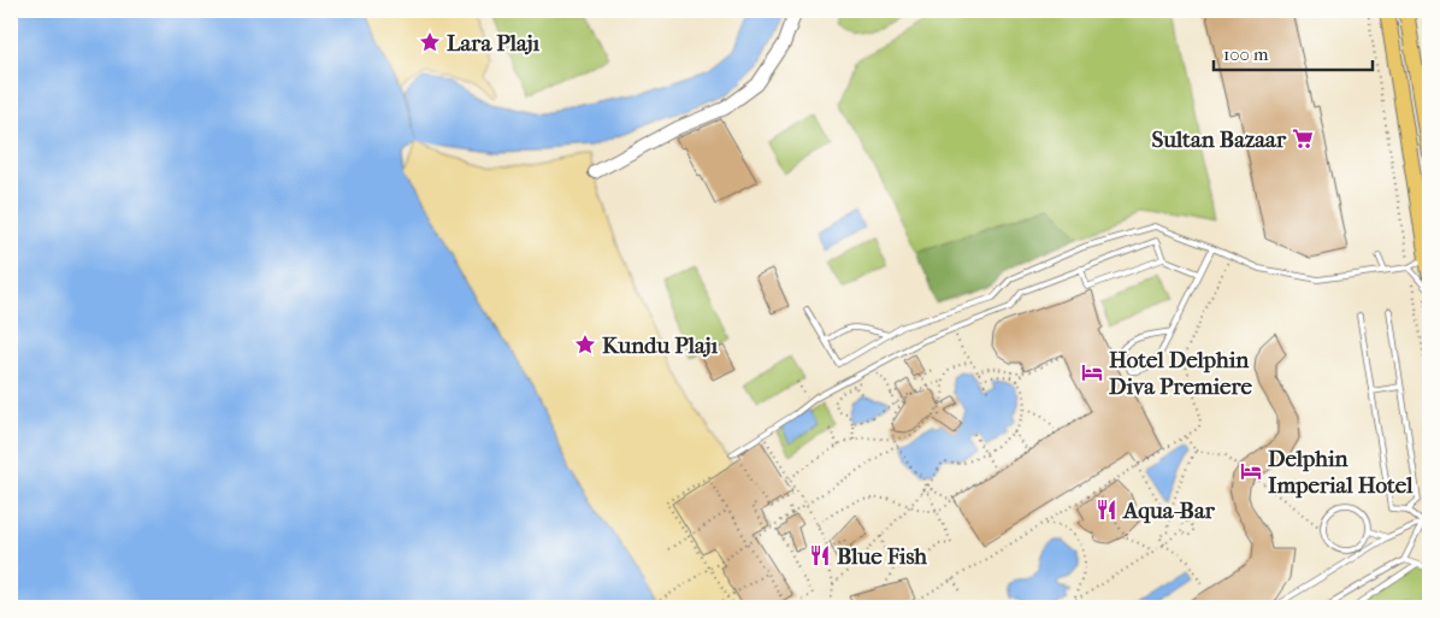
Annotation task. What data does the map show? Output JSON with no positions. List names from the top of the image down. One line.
{"places":{"place":["Lara Plajı","Kundu Plajı"],"supermarket":["Sultan Bazaar"],"hotel":["Hotel Delphin Diva Premiere","Delphin Imperial Hotel"],"restaurant":["Aqua-Bar","Blue Fish"]},"scale_bar":"100 m"}
